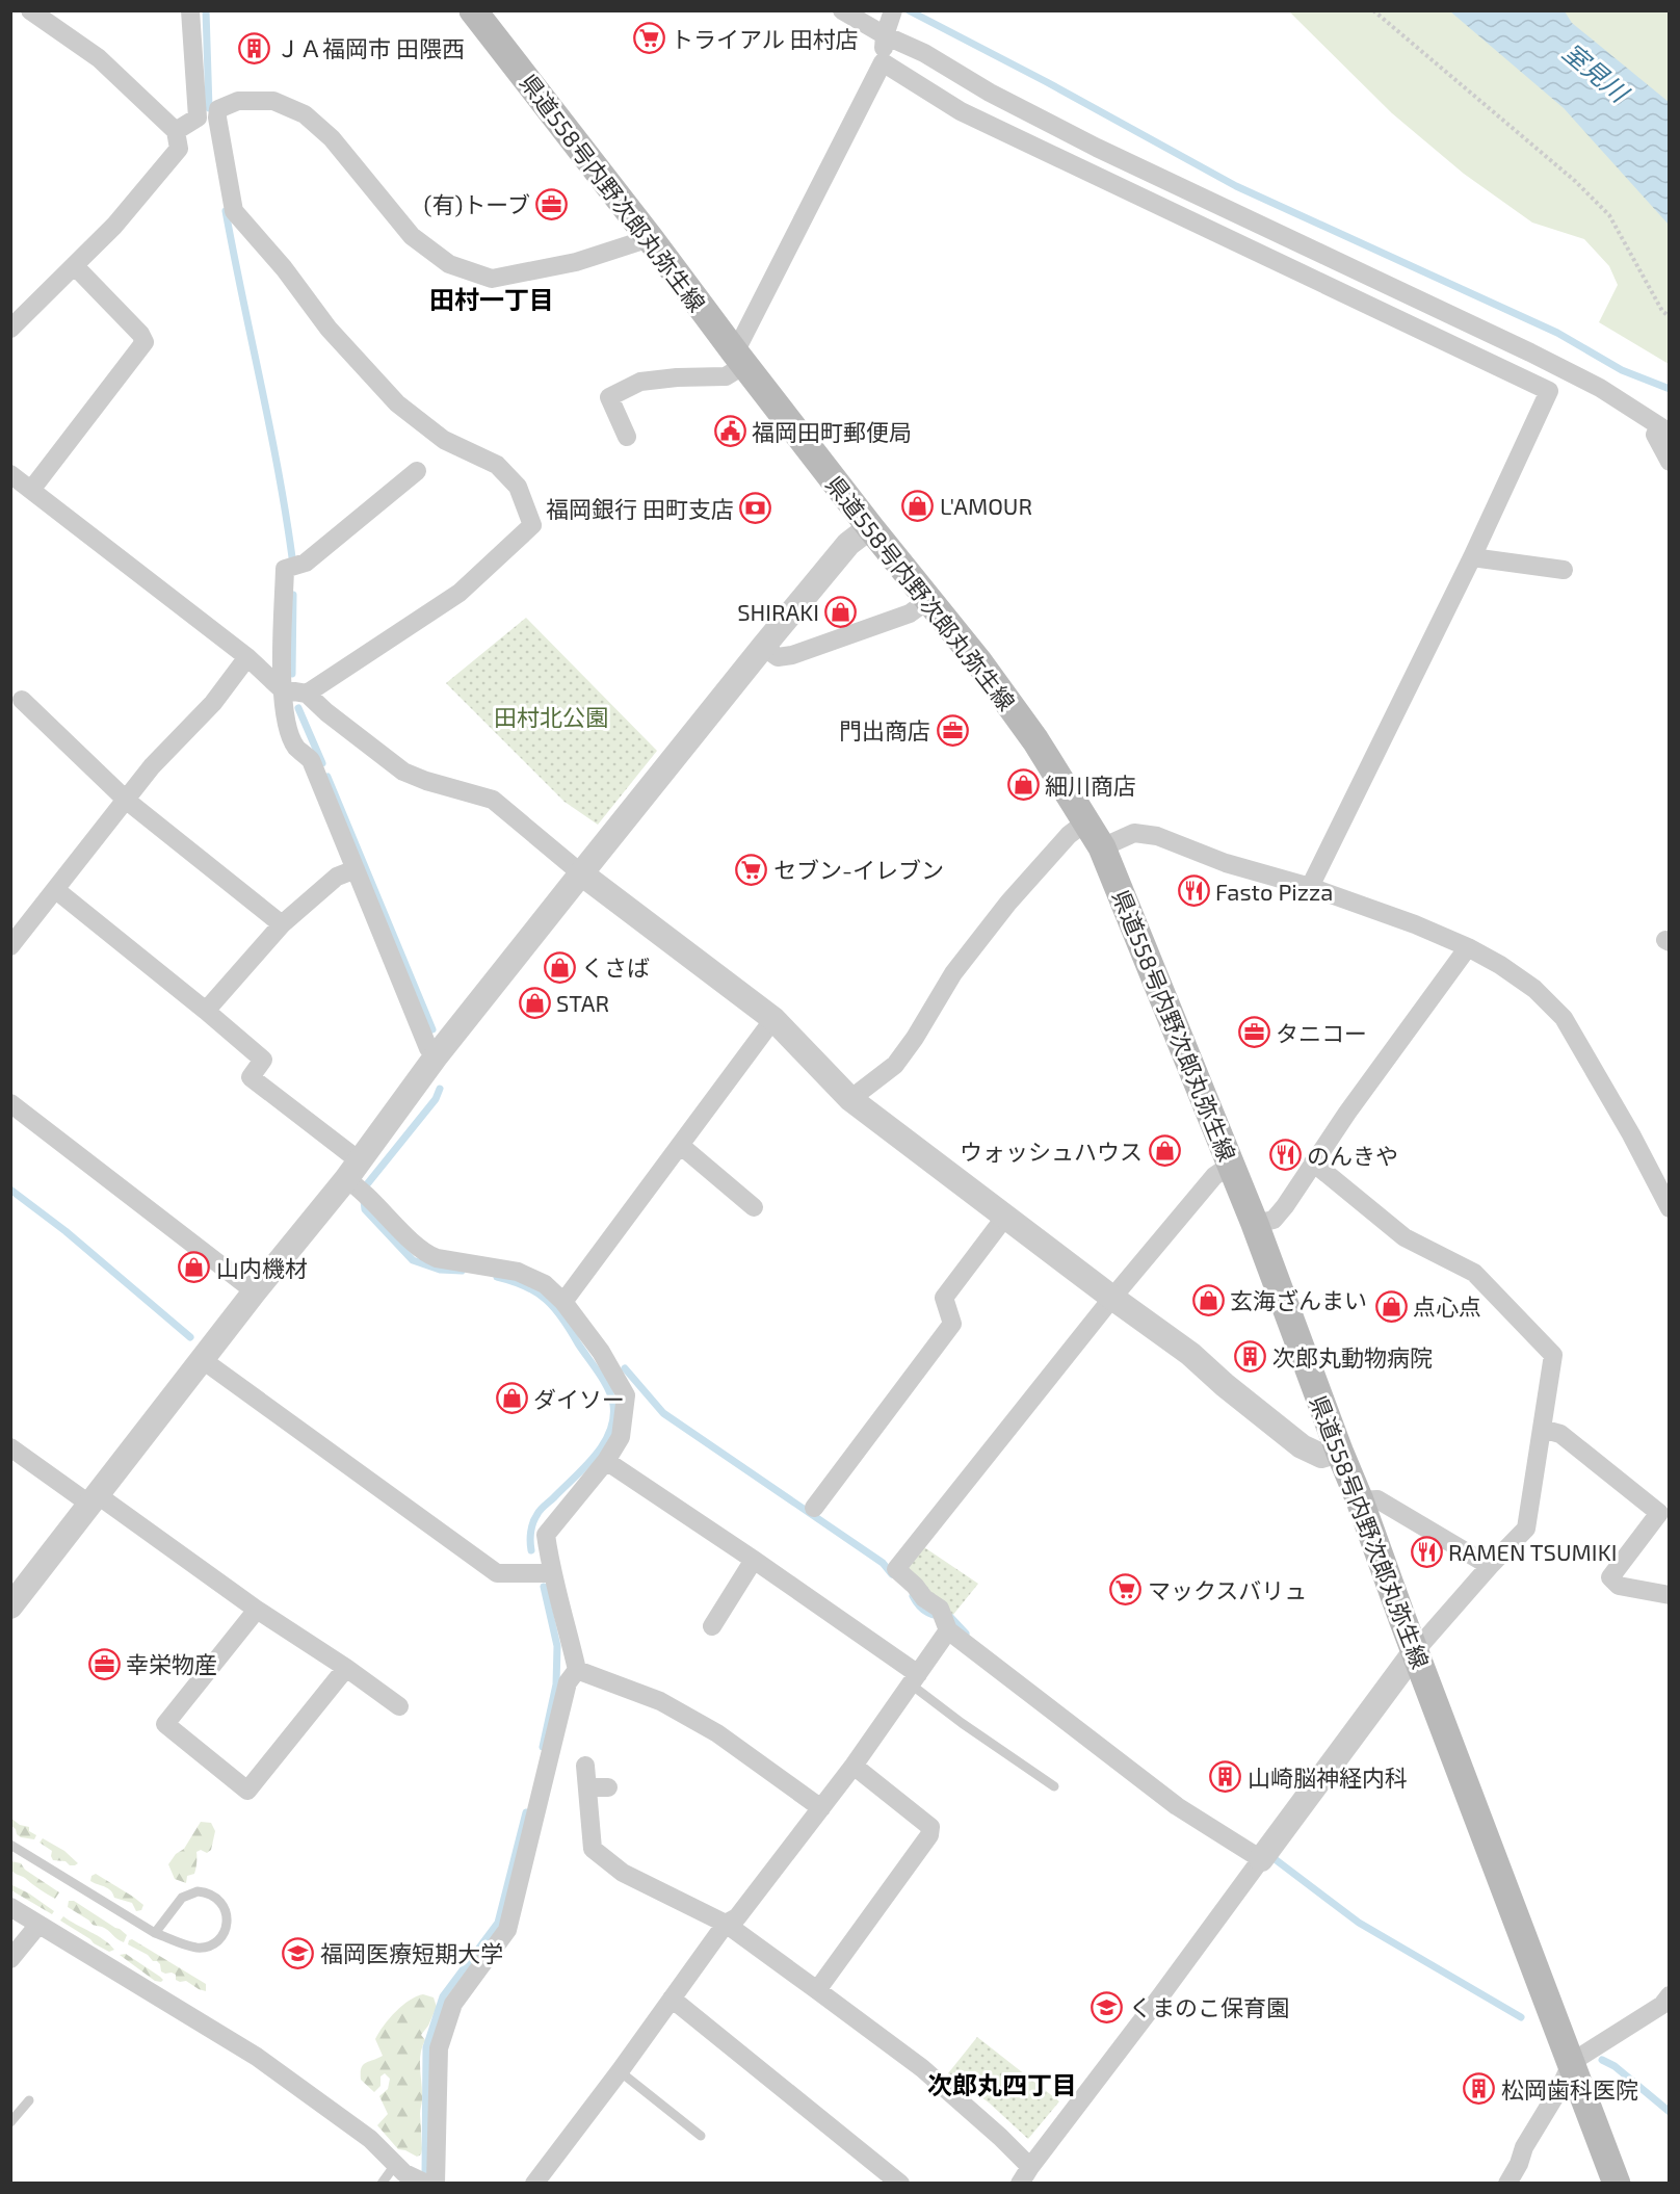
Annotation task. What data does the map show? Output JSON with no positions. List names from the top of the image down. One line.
{"streets":{"main road":["県道558号内野次郎丸弥生線"]},"districts":["田村一丁目","次郎丸四丁目"],"water":["室見川"],"parks":["田村北公園"],"places":{"supermarket":["トライアル 田村店","セブン-イレブン","マックスバリュ"],"building":["ＪＡ福岡市 田隈西","次郎丸動物病院","山崎脳神経内科","松岡歯科医院"],"office":["(有)トーブ","門出商店","タニコー","幸栄物産"],"public building":["福岡田町郵便局"],"shop":["L'AMOUR","SHIRAKI","細川商店","くさば","STAR","ウォッシュハウス","山内機材","玄海ざんまい","点心点","ダイソー"],"bank":["福岡銀行 田町支店"],"restaurant":["Fasto Pizza","のんきや","RAMEN TSUMIKI"],"school or university":["福岡医療短期大学","くまのこ保育園"]}}
